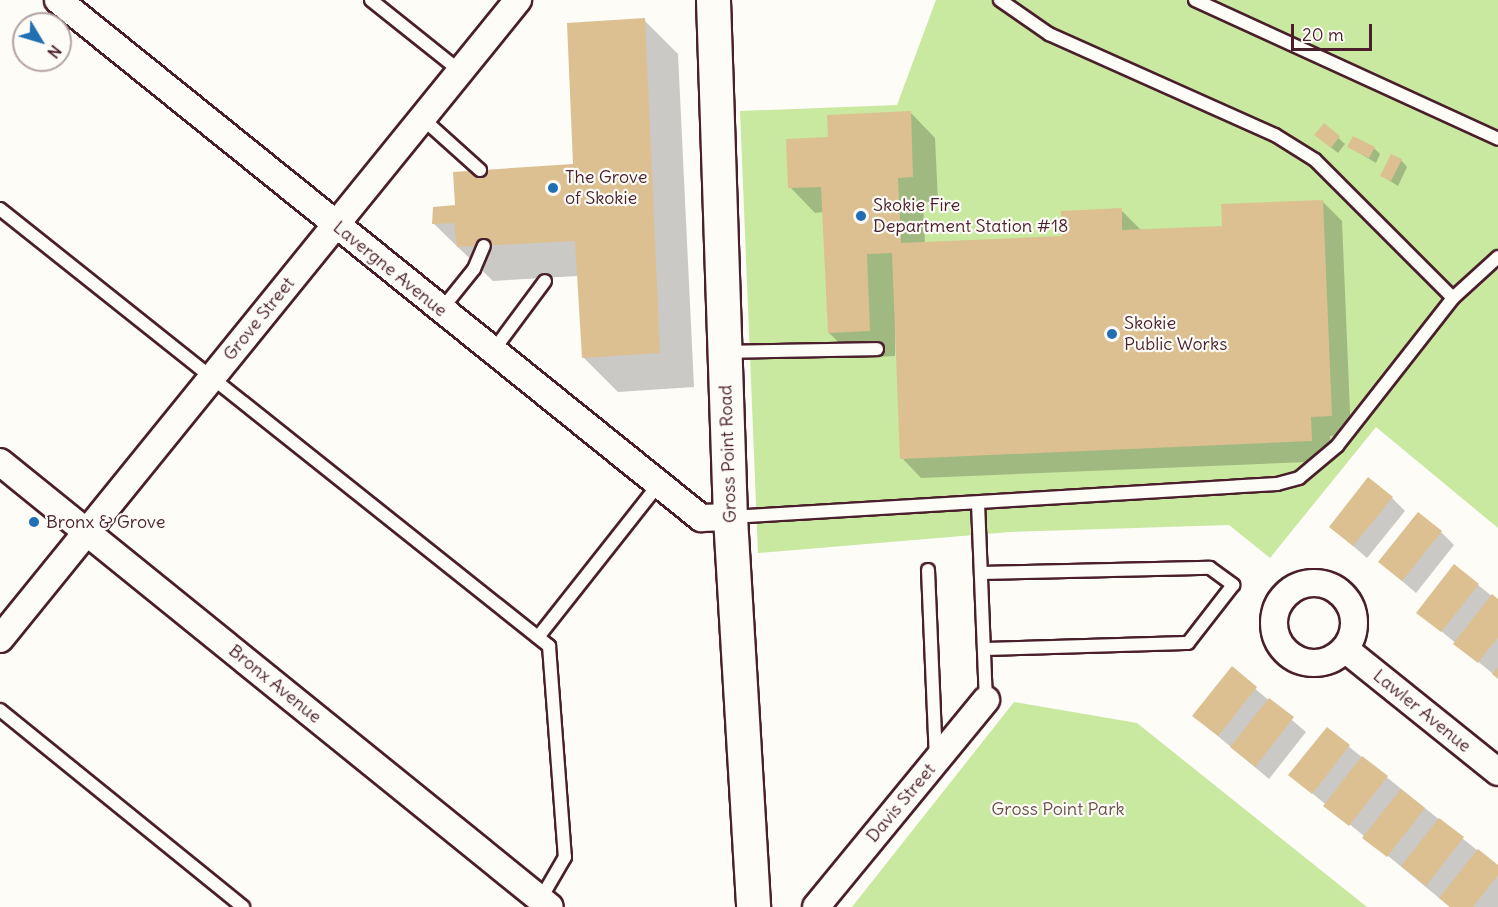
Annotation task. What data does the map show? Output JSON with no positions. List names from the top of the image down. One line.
{"streets":{"main road":["Gross Point Road"],"street":["Lavergne Avenue","Grove Street","Bronx Avenue","Lawler Avenue","Davis Street"]},"crossings":[["Lavergne Avenue","Grove Street"],["Lavergne Avenue","Gross Point Road"],["Grove Street","Bronx Avenue"]],"parks":["Gross Point Park"],"places":["The Grove of Skokie","Skokie Fire Department Station #18","Skokie Public Works","Bronx & Grove"],"scale_bar":"20 m","north":"bottom right"}
